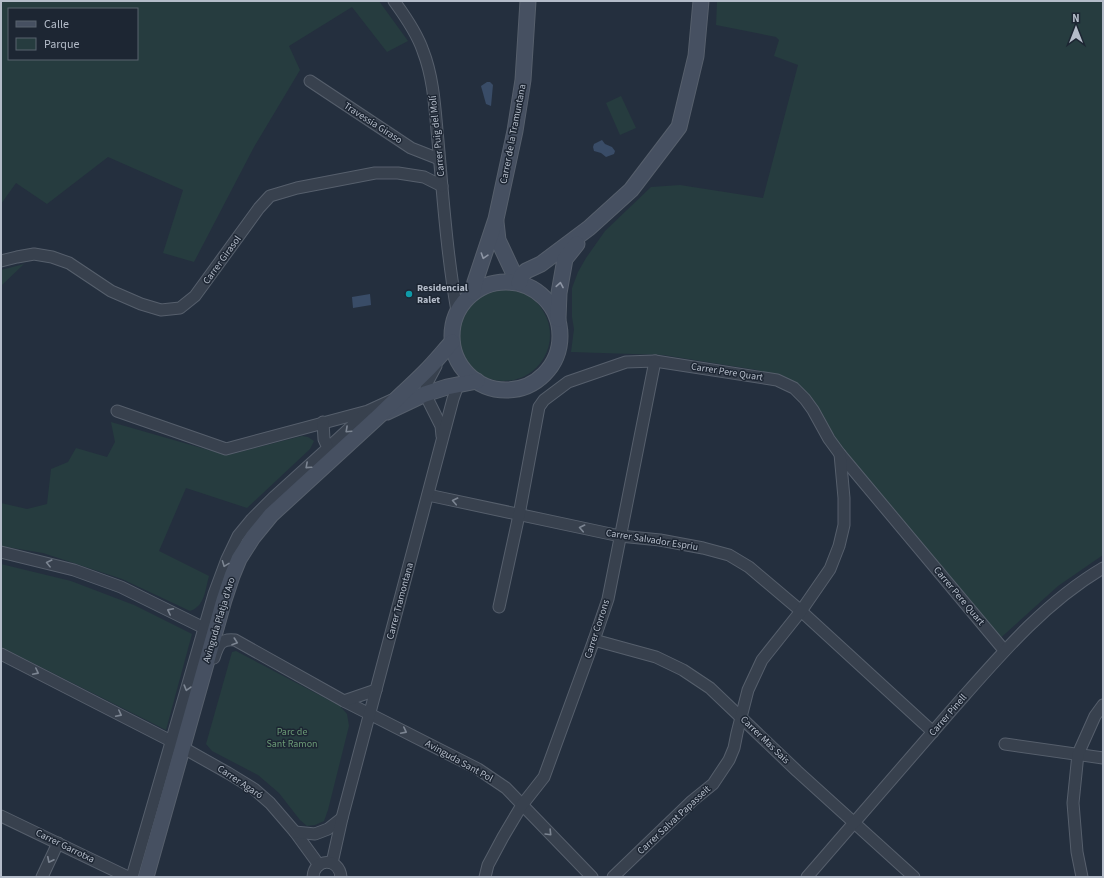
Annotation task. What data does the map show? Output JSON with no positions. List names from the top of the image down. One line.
{"streets":{"main road":["Carrer de la Tramuntana","Avinguda Platja d'Aro"],"street":["Travessia Giraso","Carrer Puig del Molí","Carrer Girasol","Carrer Pere Quart","Carrer Salvador Espriu","Carrer Tramontana","Carrer Corrons","Carrer Pinell","Carrer Mas Sais","Avinguda Sant Pol","Carrer Agaró","Carrer Salvat Papasseit","Carrer Garrotxa"]},"crossings":[["Travessia Giraso","Carrer Puig del Molí"],["Carrer de la Tramuntana","Avinguda Platja d'Aro"],["Carrer Puig del Molí","Carrer Girasol"],["Carrer Pere Quart","Carrer Salvador Espriu"],["Carrer Pere Quart","Carrer Corrons"],["Carrer Pere Quart","Carrer Pinell"],["Carrer Pere Quart","Carrer Salvat Papasseit"],["Carrer Salvador Espriu","Carrer Tramontana"],["Carrer Salvador Espriu","Carrer Corrons"],["Carrer Salvador Espriu","Carrer Pinell"],["Carrer Salvador Espriu","Carrer Salvat Papasseit"],["Carrer Tramontana","Avinguda Sant Pol"],["Avinguda Platja d'Aro","Avinguda Sant Pol"],["Avinguda Platja d'Aro","Carrer Agaró"],["Carrer Corrons","Carrer Mas Sais"],["Carrer Corrons","Avinguda Sant Pol"],["Carrer Pinell","Carrer Mas Sais"],["Carrer Mas Sais","Carrer Salvat Papasseit"]],"one_way":["Avinguda Sant Pol","Carrer Agaró"],"parks":["Parc de Sant Ramon"],"places":["Residencial Ralet"],"legend":["Calle","Parque"],"north":"top"}
